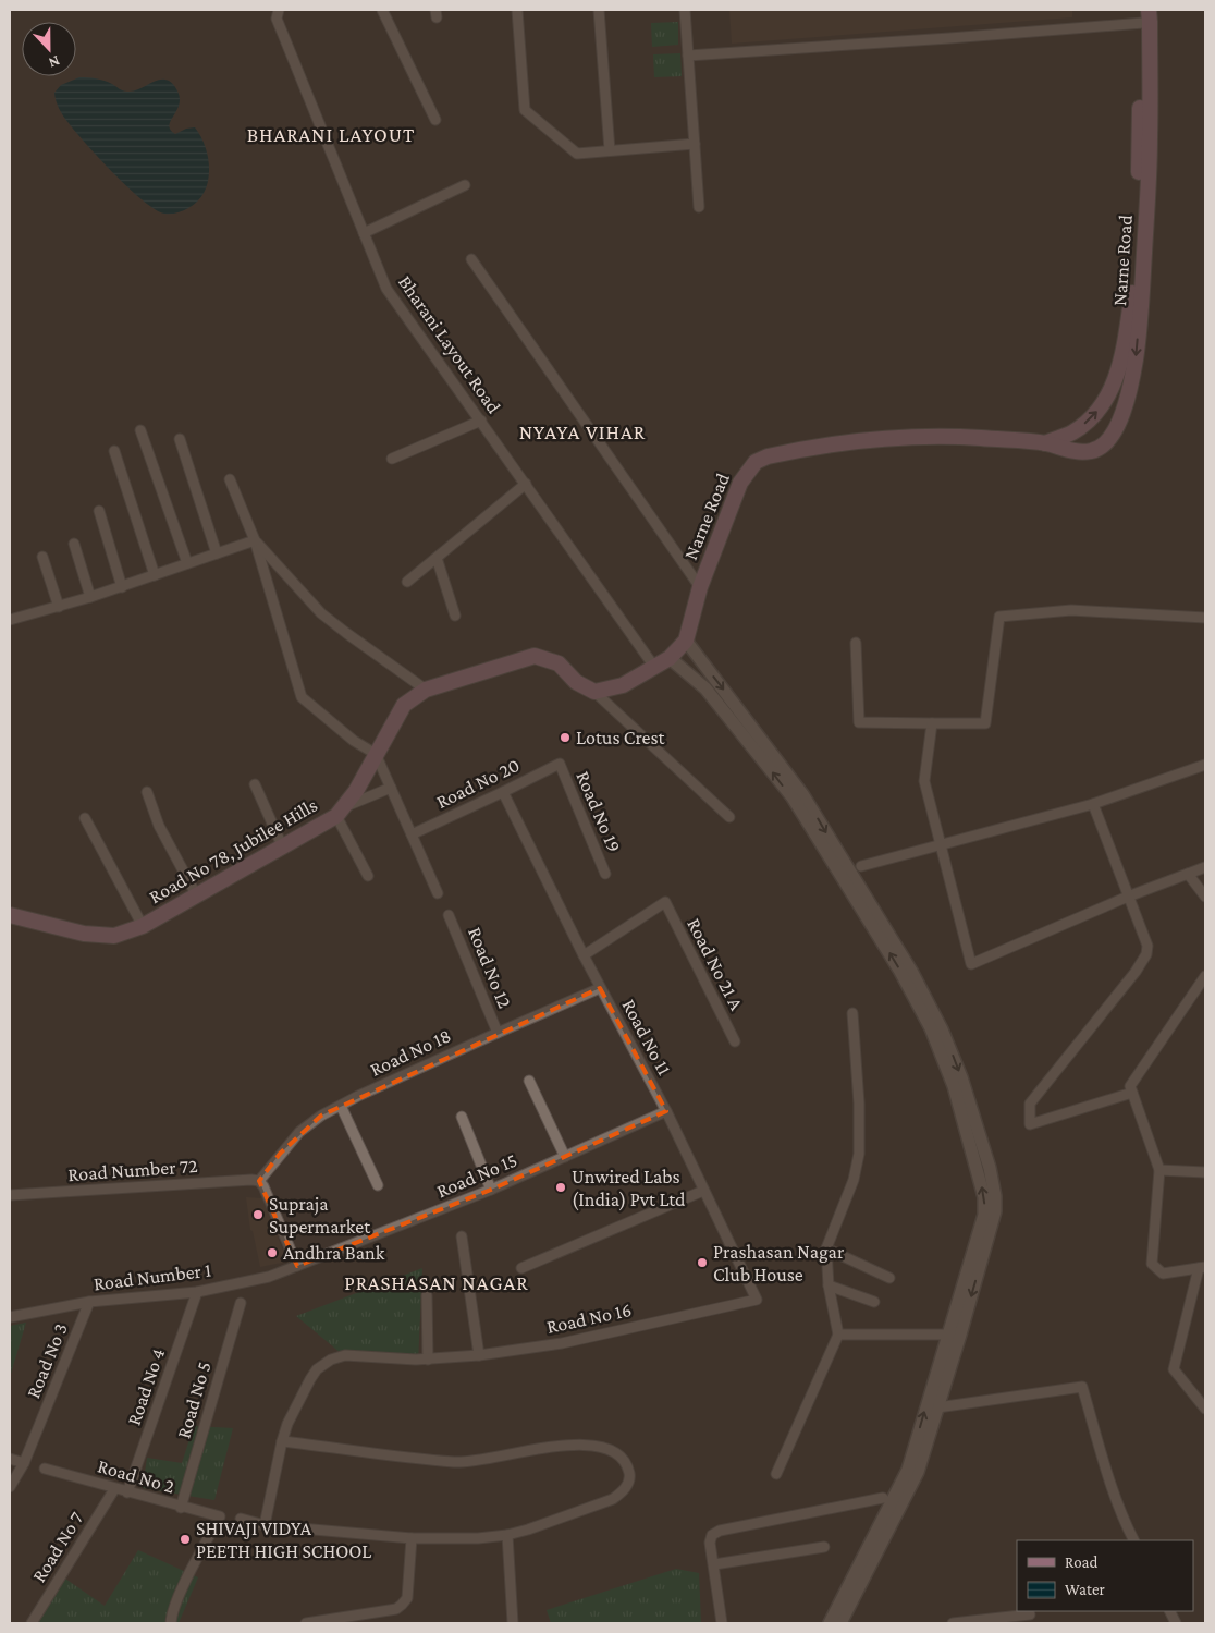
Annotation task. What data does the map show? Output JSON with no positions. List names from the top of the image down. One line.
{"streets":{"main road":["Narne Road","Road No 78, Jubilee Hills"],"street":["Bharani Layout Road","Road No 20","Road No 19","Road No 21 A","Road No 12","Road No 11","Road No 18","Road Number 72","Road No 15","Road Number 1","Road No 16","Road No 3","Road No 4","Road No 5","Road No 2","Road No 7"]},"crossings":[["Narne Road","Bharani Layout Road"],["Narne Road","Road No 78, Jubilee Hills"],["Road No 20","Road No 19"],["Road No 20","Road No 11"],["Road No 21 A","Road No 11"],["Road No 12","Road No 18"],["Road No 11","Road No 18"],["Road No 11","Road No 15"],["Road No 11","Road No 16"],["Road No 18","Road Number 72"],["Road No 15","Road Number 1"],["Road Number 1","Road No 3"],["Road Number 1","Road No 4"],["Road No 4","Road No 2"],["Road No 5","Road No 2"],["Road No 2","Road No 7"]],"districts":["BHARANI LAYOUT","NYAYA VIHAR","PRASHASAN NAGAR"],"places":["Lotus Crest","Unwired Labs (India) Pvt Ltd","Supraja Supermarket","Andhra Bank","Prashasan Nagar Club House","SHIVAJI VIDYA PEETH HIGH SCHOOL"],"legend":["Road","Water"],"north":"bottom"}
